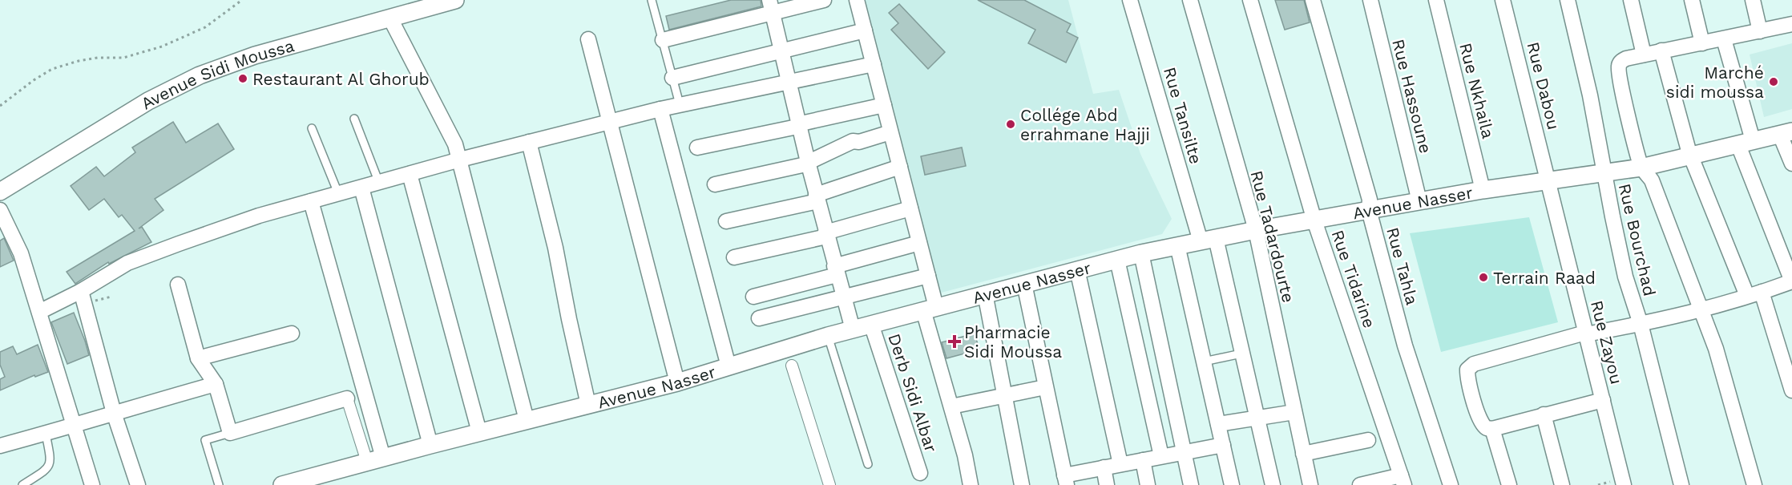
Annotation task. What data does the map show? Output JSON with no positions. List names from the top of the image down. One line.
{"streets":{"street":["Avenue Sidi Moussa","Rue Dabou","Rue Nkhaila","Rue Hassoune","Rue Tansilte","Avenue Nasser","Rue Tadardourte","Rue Bourchad","Rue Tahla","Rue Tidarine","Rue Zayou","Derb Sidi Albar"]},"crossings":[["Rue Dabou","Avenue Nasser"],["Rue Dabou","Rue Zayou"],["Rue Nkhaila","Avenue Nasser"],["Rue Hassoune","Avenue Nasser"],["Rue Tansilte","Avenue Nasser"],["Avenue Nasser","Rue Tadardourte"],["Avenue Nasser","Rue Bourchad"],["Avenue Nasser","Rue Tahla"],["Avenue Nasser","Rue Tidarine"],["Avenue Nasser","Rue Zayou"],["Avenue Nasser","Derb Sidi Albar"]],"places":{"other":["Restaurant Al Ghorub","Marché sidi moussa","Collége Abd errahmane Hajji","Terrain Raad"],"health":["Pharmacie Sidi Moussa"]}}
